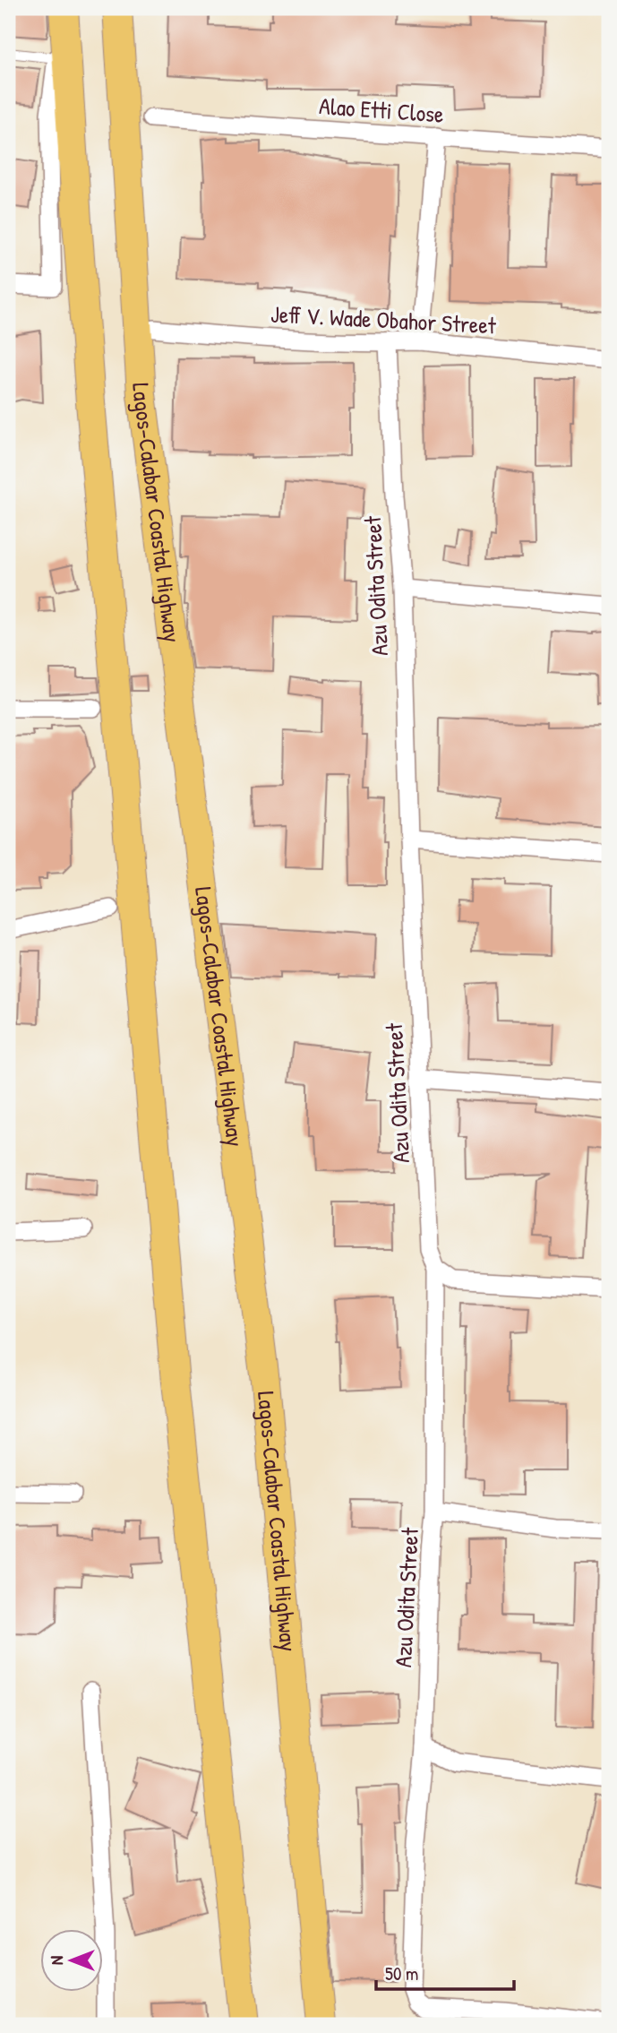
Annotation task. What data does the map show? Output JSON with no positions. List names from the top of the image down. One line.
{"streets":{"highway":["Lagos-Calabar Coastal Highway"],"street":["Alao Etti Close","Jeff V. Wade Obahor Street","Azu Odita Street"]},"crossings":[["Jeff V. Wade Obahor Street","Azu Odita Street"]],"scale_bar":"50 m","north":"left"}
